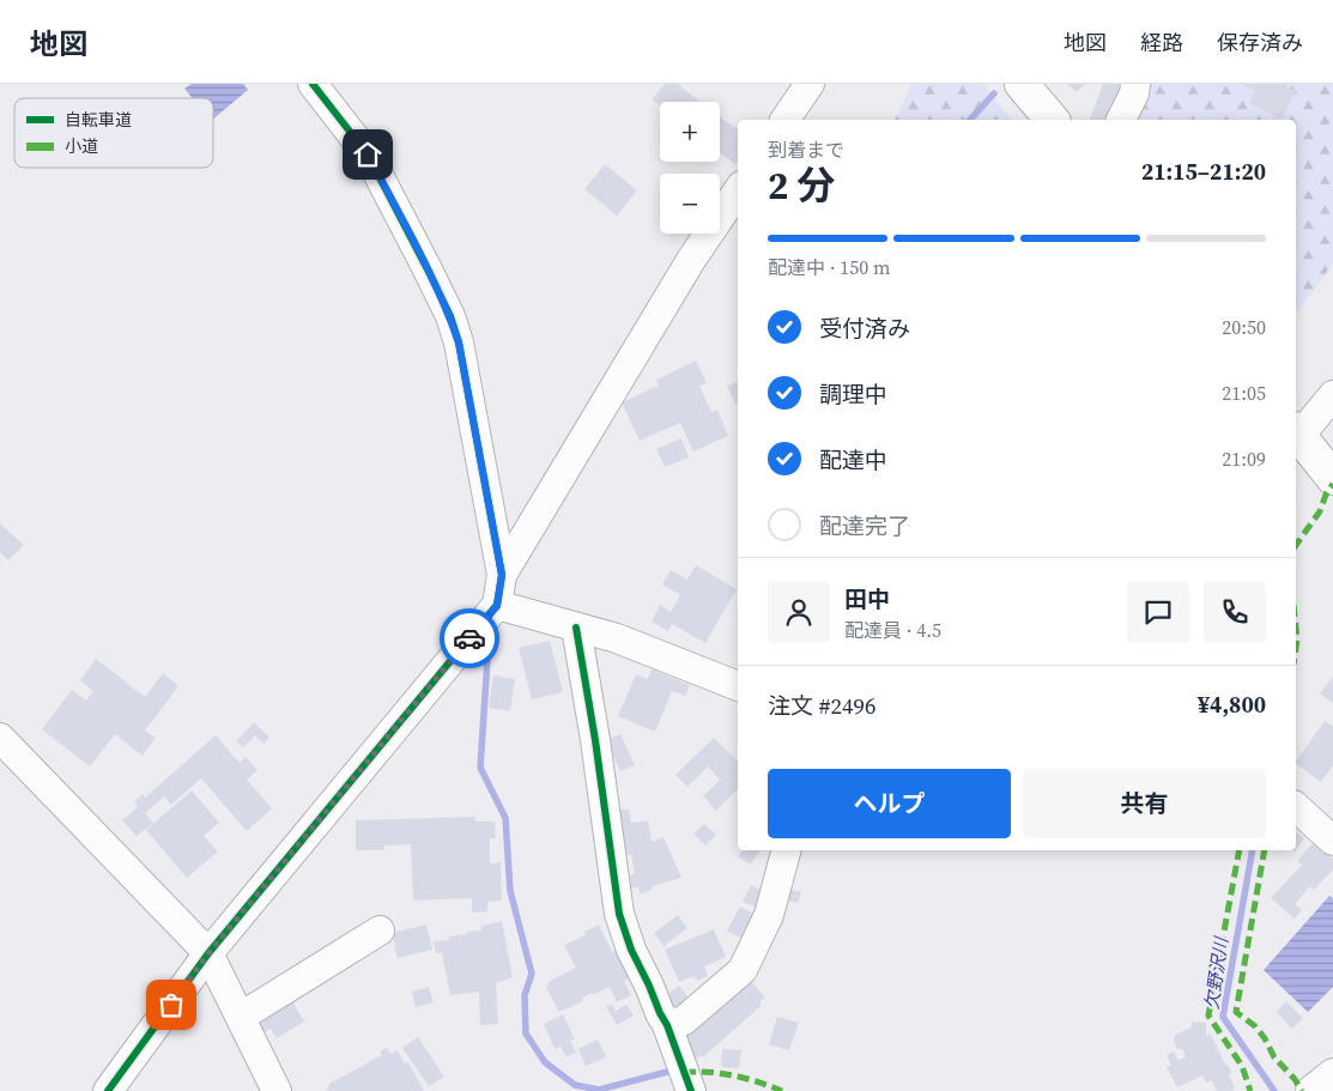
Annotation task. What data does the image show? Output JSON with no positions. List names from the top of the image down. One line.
{"water":["欠野沢川"],"legend":["自転車道","小道"],"page":{"header":"地図","nav":["地図","経路","保存済み"],"map_buttons":["+","−"],"heading":["2 分","到着まで","21:15–21:20"],"panel":["田中","配達員 · 4.5","注文 #2496","¥4,800"],"bar":"配達中 · 150 m","list":[["受付済み","20:50"],["調理中","21:05"],["配達中","21:09"],"配達完了"],"buttons":["ヘルプ","共有"]}}
